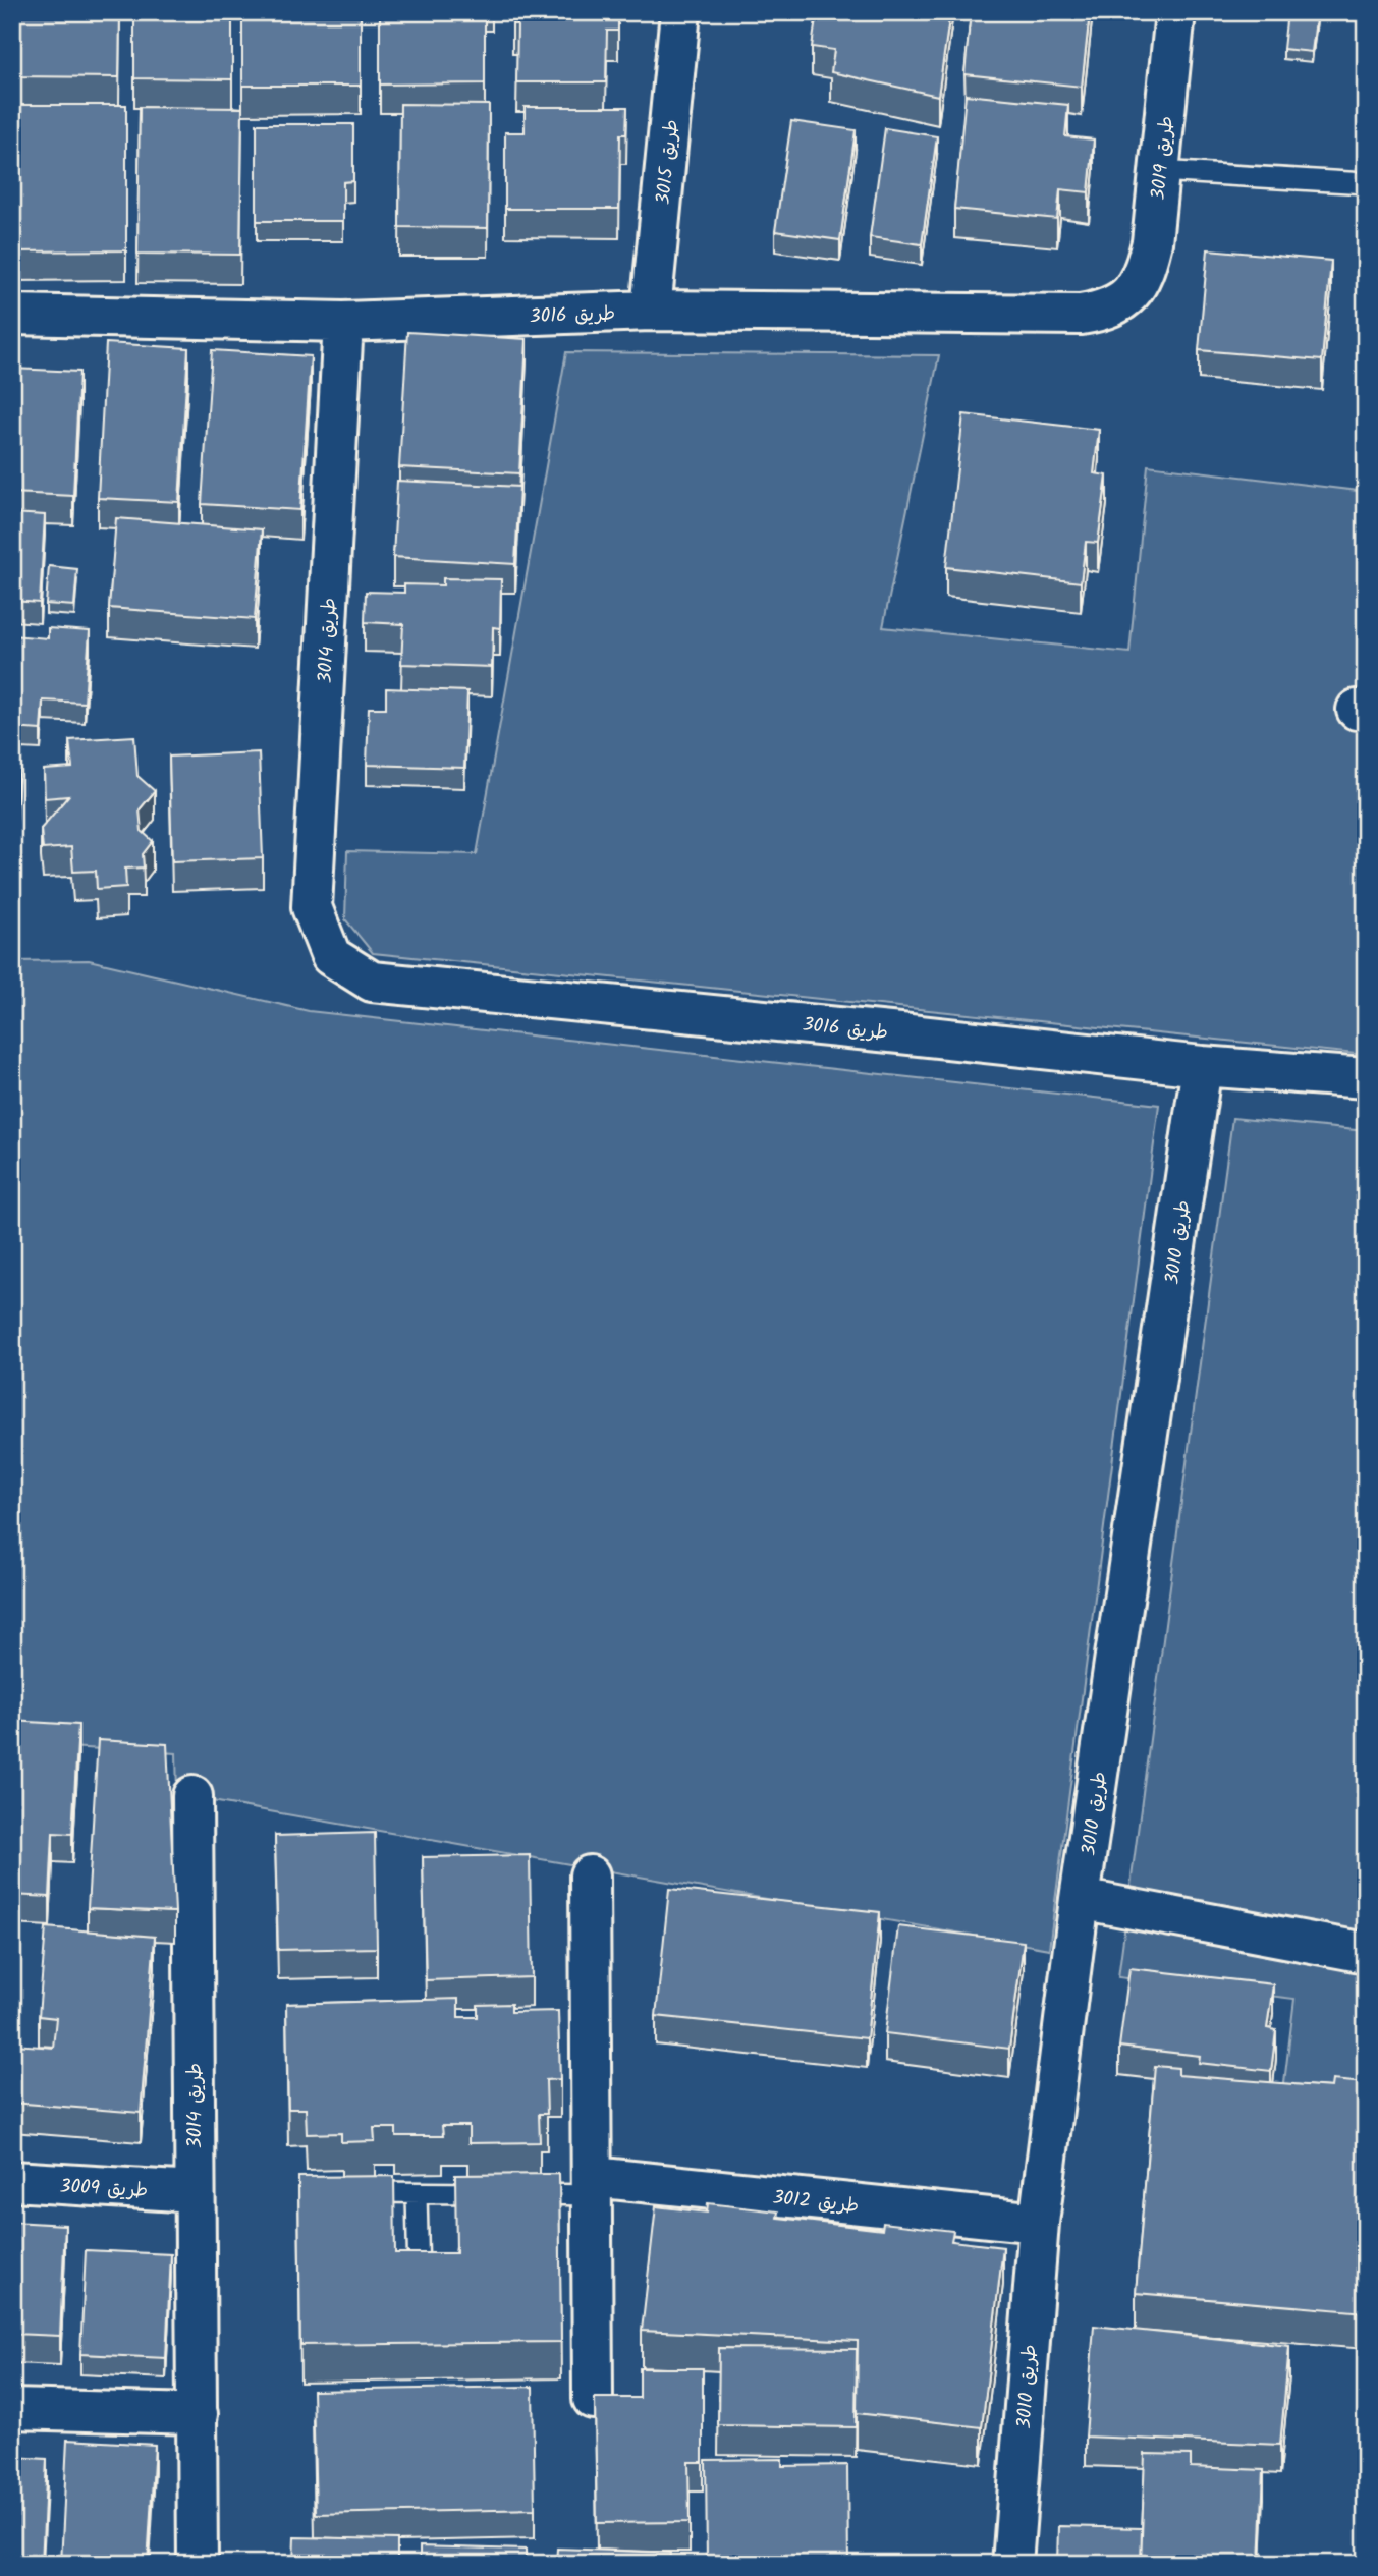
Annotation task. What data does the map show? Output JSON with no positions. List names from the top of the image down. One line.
{"streets":{"street":["طريق 3019","طريق 3015","طريق 3016","طريق 3014","طريق 3010","طريق 3009","طريق 3012"]},"crossings":[["طريق 3019","طريق 3016"],["طريق 3015","طريق 3016"],["طريق 3016","طريق 3014"],["طريق 3016","طريق 3010"],["طريق 3014","طريق 3009"],["طريق 3010","طريق 3012"]]}
